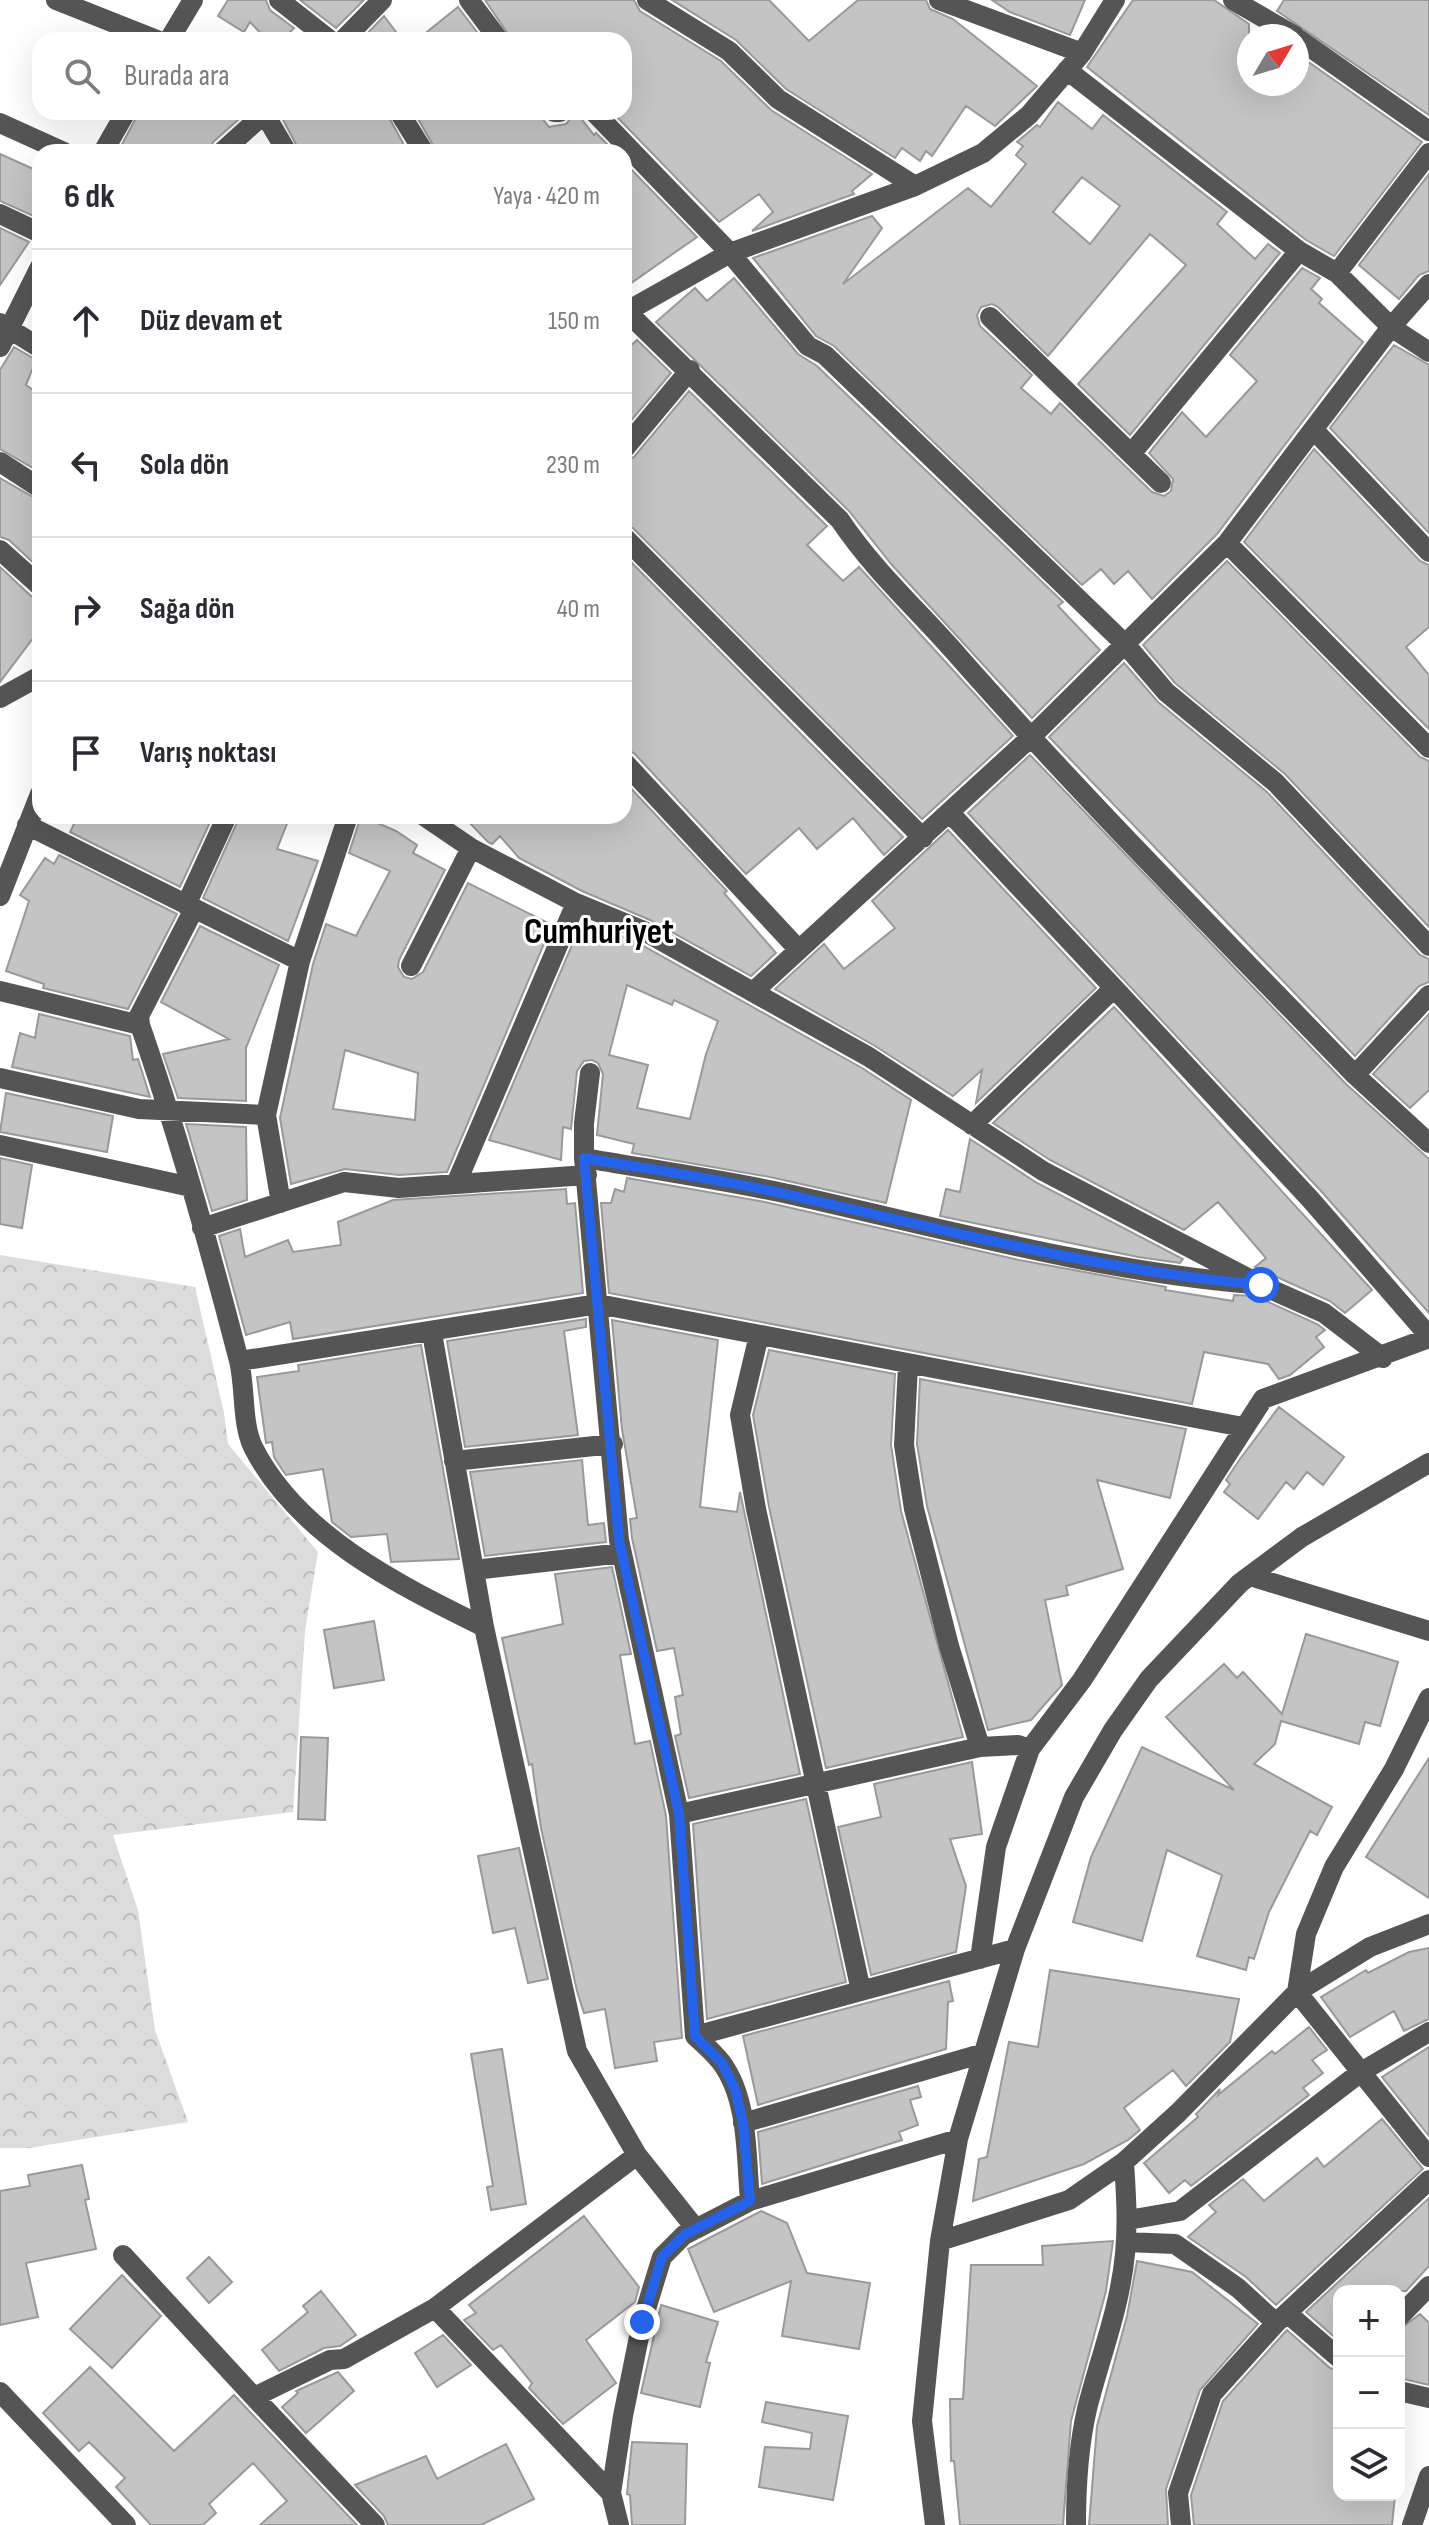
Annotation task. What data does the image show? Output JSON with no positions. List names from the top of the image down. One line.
{"districts":["Cumhuriyet"],"north":"top right","page":{"search":"Burada ara","heading":["6 dk","Yaya · 420 m"],"list":[["Düz devam et","150 m"],["Sola dön","230 m"],["Sağa dön","40 m"],"Varış noktası"],"map_buttons":["+","−"]}}
